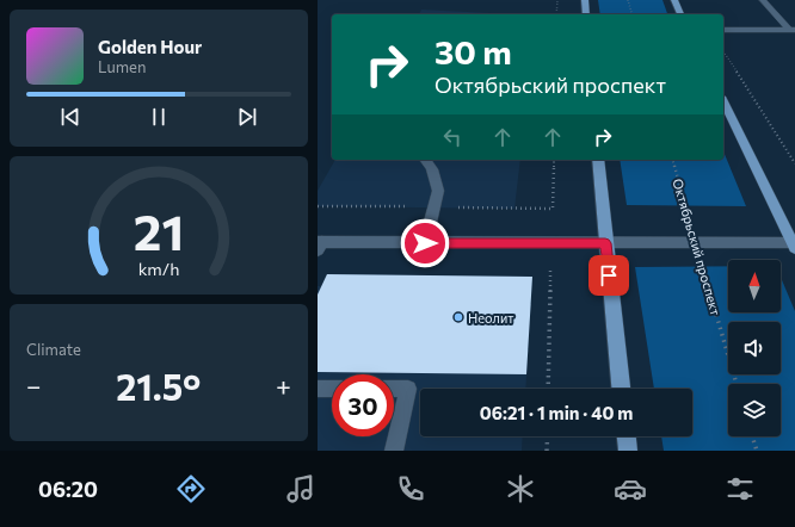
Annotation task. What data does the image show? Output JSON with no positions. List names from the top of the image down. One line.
{"streets":{"path":["Октябрьский проспект"]},"places":["Неолит"],"north":"top","page":{"turn":["30 m","Октябрьский проспект"],"song":["Golden Hour","Lumen"],"tile":"Climate","heat":["−","21.5°","+"],"limit":"30","trip":"06:21 · 1 min · 40 m","tabs":"06:20","gauge":["21","km/h"]}}
